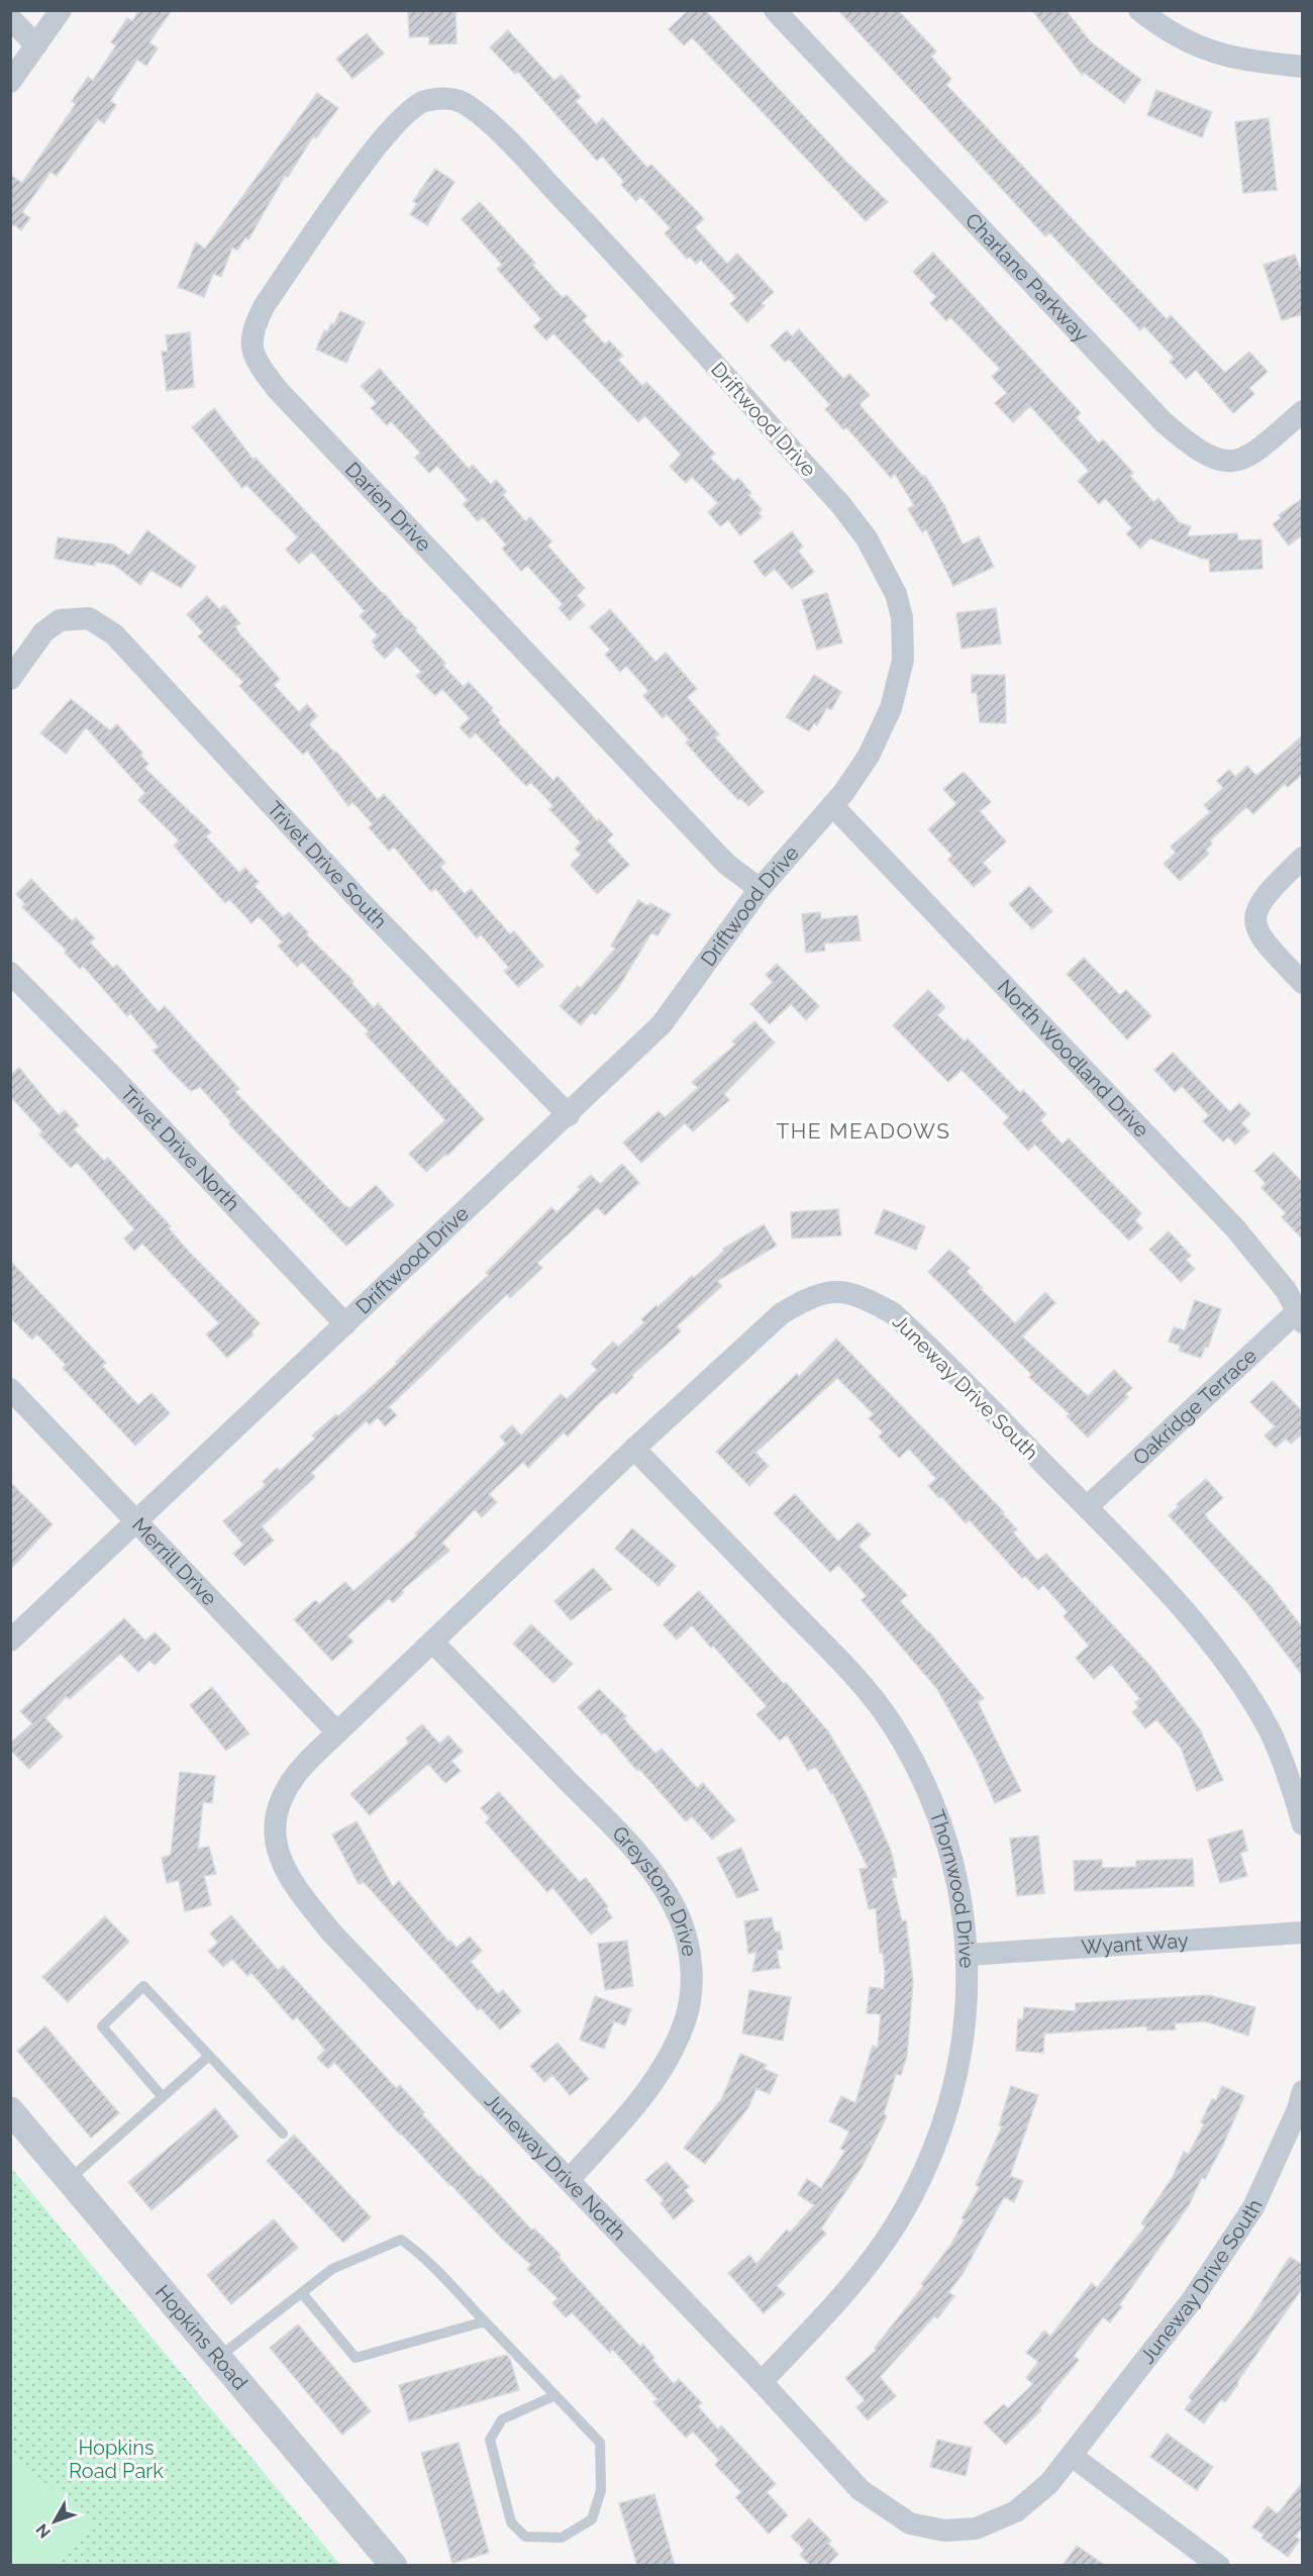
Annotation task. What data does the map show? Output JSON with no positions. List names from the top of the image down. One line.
{"streets":{"street":["Charlane Parkway","Driftwood Drive","Darien Drive","Trivet Drive South","North Woodland Drive","Trivet Drive North","Juneway Drive South","Oakridge Terrace","Merrill Drive","Thornwood Drive","Greystone Drive","Wyant Way","Juneway Drive North","Hopkins Road"]},"crossings":[["Driftwood Drive","Darien Drive"],["Driftwood Drive","Trivet Drive South"],["Driftwood Drive","North Woodland Drive"],["Driftwood Drive","Trivet Drive North"],["Driftwood Drive","Merrill Drive"],["North Woodland Drive","Oakridge Terrace"],["Juneway Drive South","Oakridge Terrace"],["Juneway Drive South","Thornwood Drive"],["Juneway Drive South","Greystone Drive"],["Juneway Drive South","Juneway Drive North"],["Merrill Drive","Juneway Drive North"],["Thornwood Drive","Wyant Way"],["Thornwood Drive","Juneway Drive North"],["Greystone Drive","Juneway Drive North"]],"districts":["THE MEADOWS"],"parks":["Hopkins Road Park"],"north":"bottom left"}
